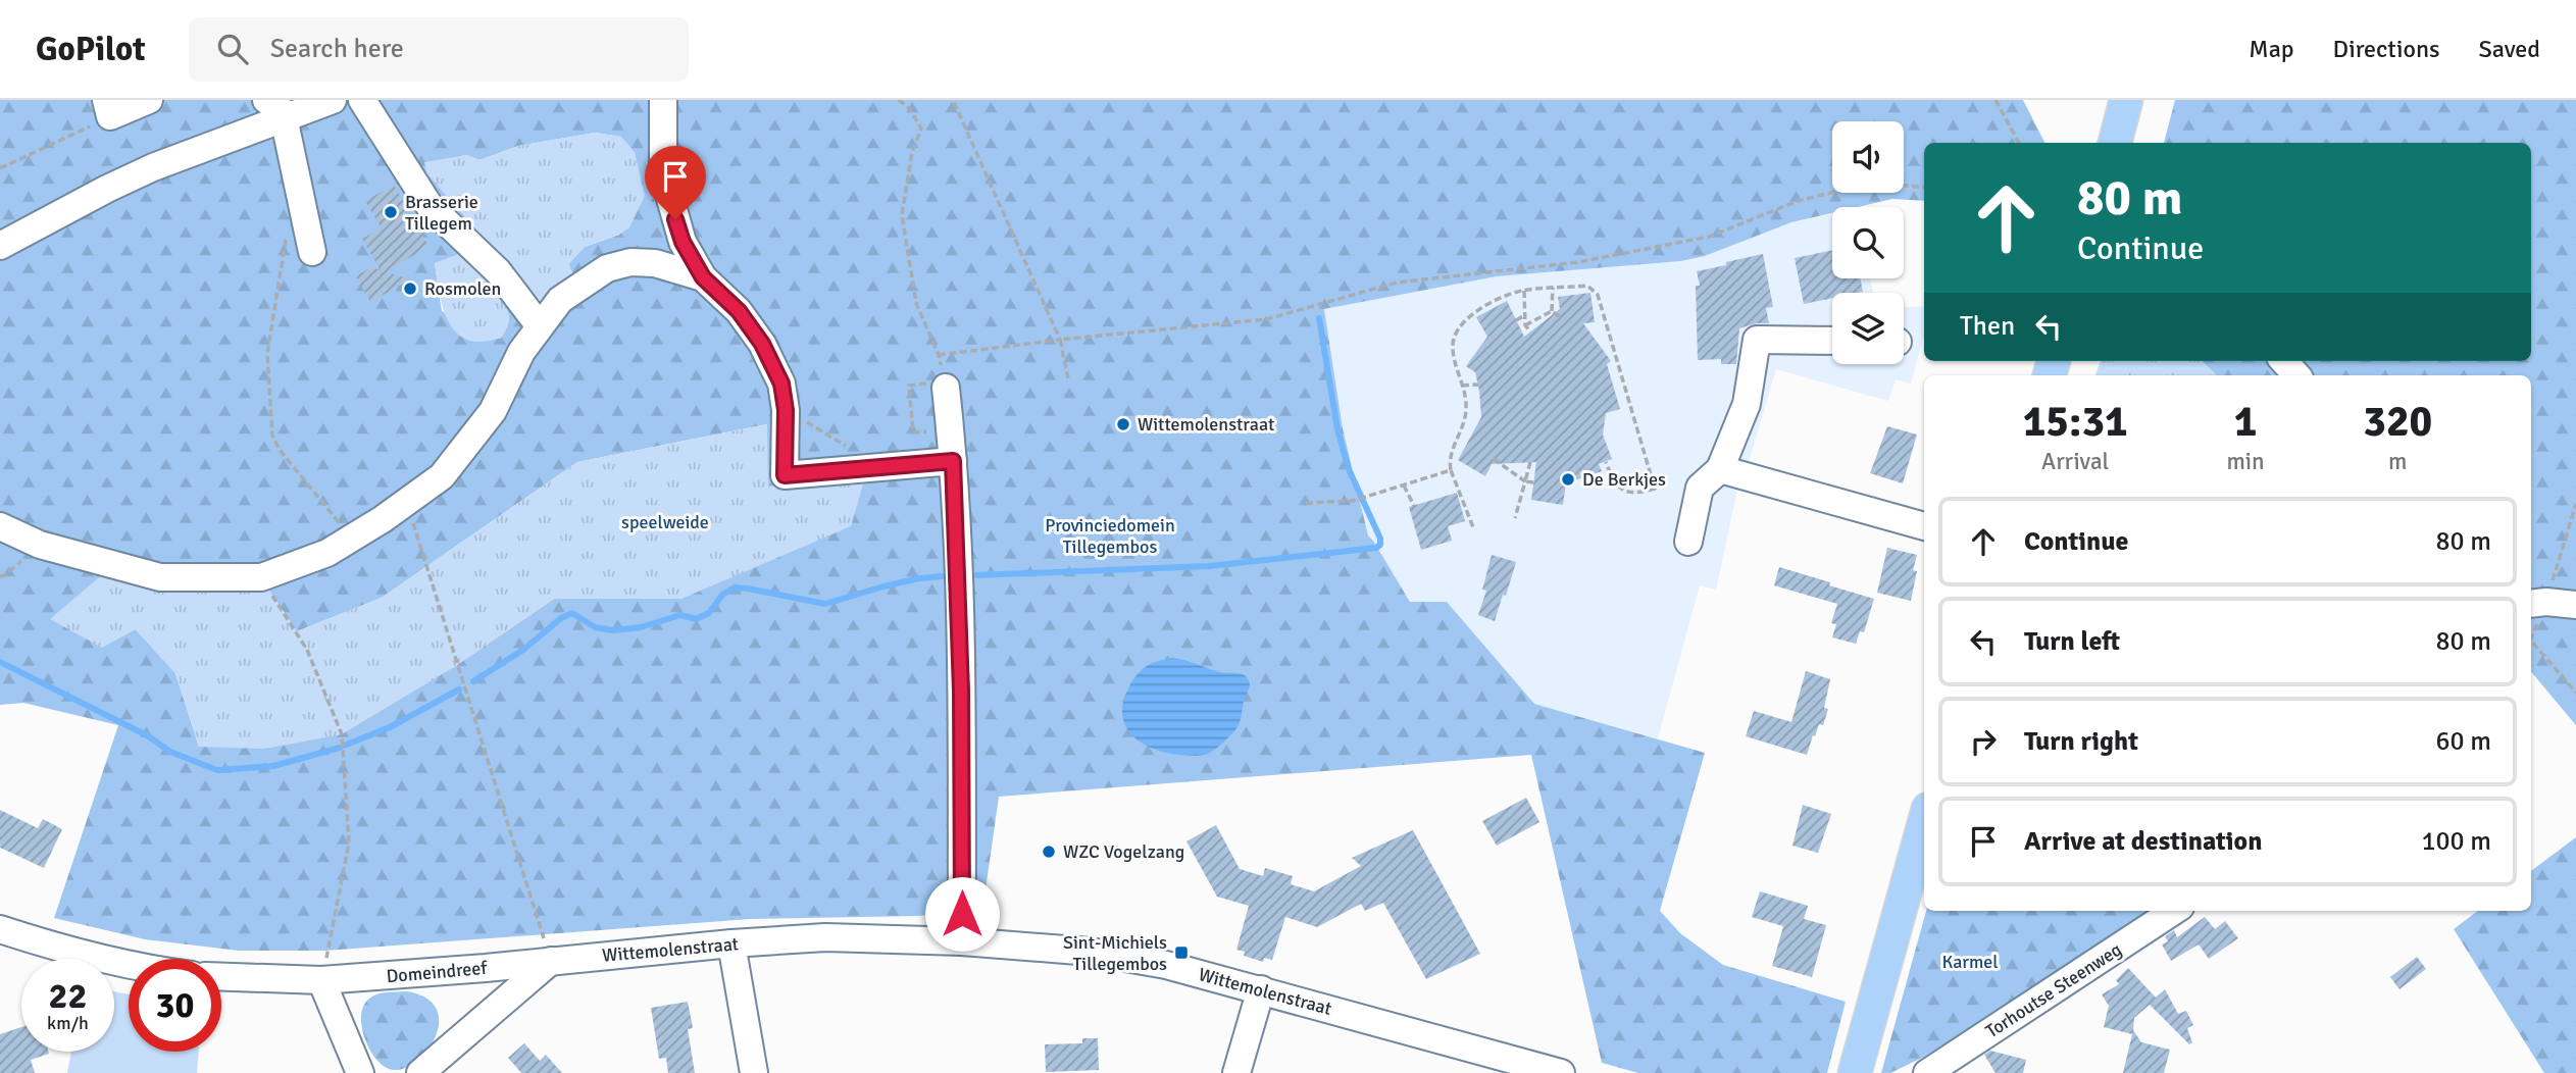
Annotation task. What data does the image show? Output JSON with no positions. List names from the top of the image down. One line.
{"streets":{"street":["Wittemolenstraat","Domeindreef","Torhoutse Steenweg"]},"crossings":[["Wittemolenstraat","Domeindreef"]],"parks":["speelweide","Provinciedomein Tillegembos","Karmel"],"places":{"other":["Brasserie Tillegem","Rosmolen","Wittemolenstraat","De Berkjes","WZC Vogelzang"],"transit":["Sint-Michiels Tillegembos"]},"page":{"header":"GoPilot","search":"Search here","nav":["Map","Directions","Saved"],"turn":["80 m","Continue"],"then":"Then","eta":["15:31","Arrival","1","min","320","m"],"list":[{"name":"Continue","value":"80 m"},{"name":"Turn left","value":"80 m"},{"name":"Turn right","value":"60 m"},{"name":"Arrive at destination","value":"100 m"}],"speed":"22 km/h","limit":"30"}}
